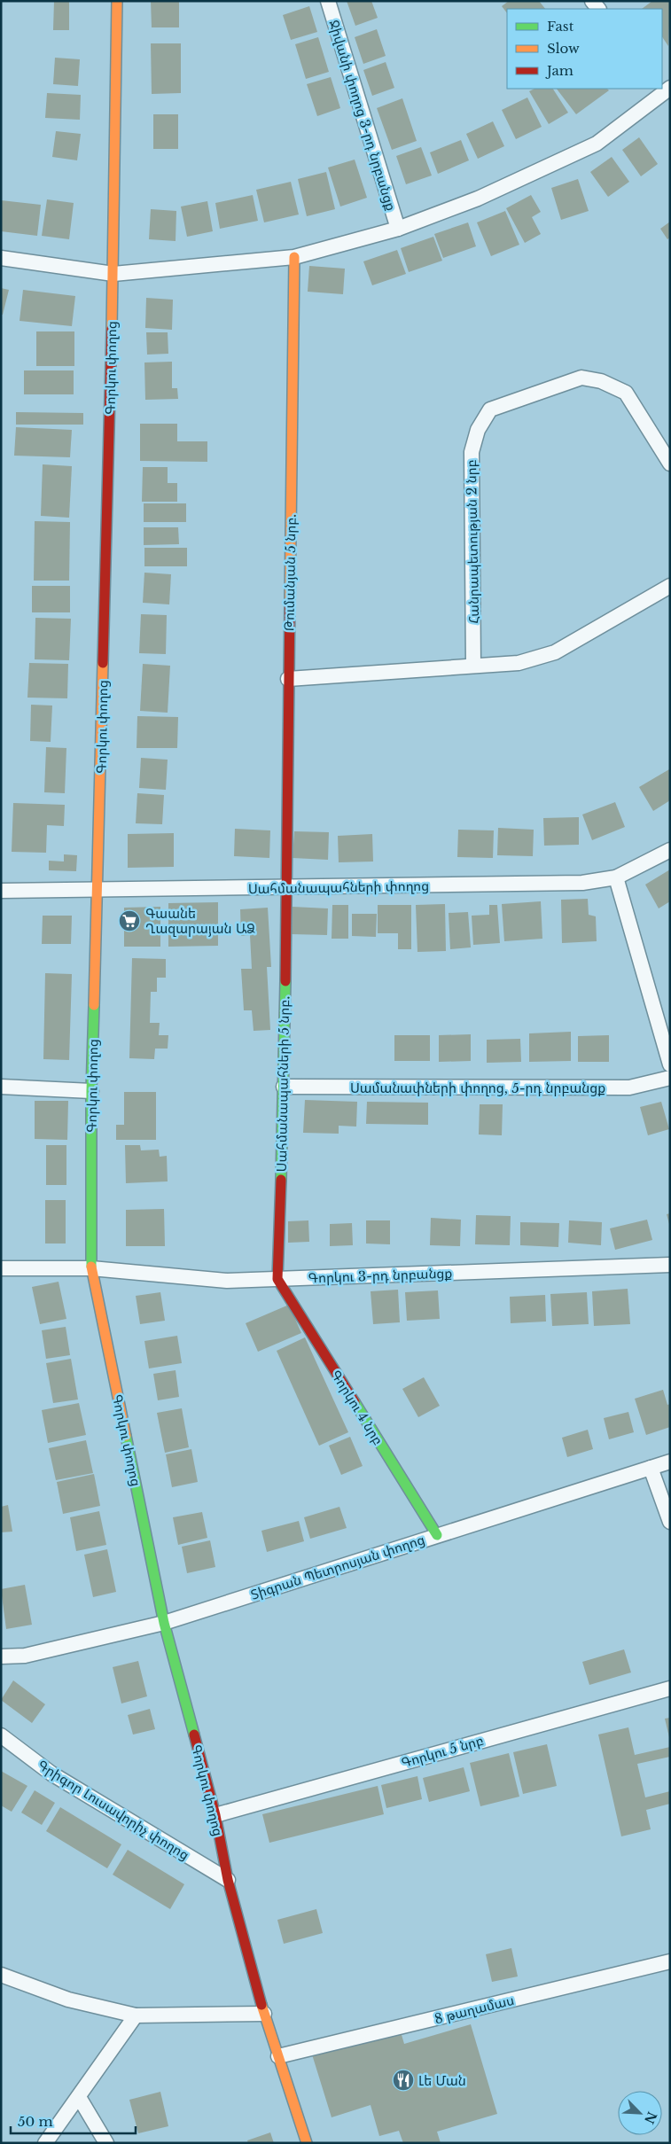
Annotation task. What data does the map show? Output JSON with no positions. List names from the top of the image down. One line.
{"streets":{"street":["Ջիվանի փողոց 3-րդ նրբանցք","Գորկու փողոց","Հանրապետության 2 նրբ","Թումանյան 5 նրբ.","Սահմանապահների փողոց","Սահմանապահների 5 նրբ.","Սամանափների փողոց, 5-րդ նրբանցք","Գորկու 3-րդ նրբանցք","Գորկու 4 նրբ","Տիգրան Պետրոսյան փողոց","Գորկու 5 նրբ","Գրիգոր Լուսավորիչ փողոց","8 թաղամաս"]},"crossings":[["Գորկու փողոց","Սահմանապահների փողոց"],["Գորկու փողոց","Գորկու 3-րդ նրբանցք"],["Գորկու փողոց","Տիգրան Պետրոսյան փողոց"],["Գորկու փողոց","Գորկու 5 նրբ"],["Գորկու փողոց","Գրիգոր Լուսավորիչ փողոց"],["Գորկու փողոց","8 թաղամաս"],["Թումանյան 5 նրբ.","Սահմանապահների փողոց"],["Թումանյան 5 նրբ.","Սահմանապահների 5 նրբ."],["Սահմանապահների փողոց","Սահմանապահների 5 նրբ."],["Սահմանապահների 5 նրբ.","Սամանափների փողոց, 5-րդ նրբանցք"],["Սահմանապահների 5 նրբ.","Գորկու 3-րդ նրբանցք"],["Սահմանապահների 5 նրբ.","Գորկու 4 նրբ"],["Գորկու 3-րդ նրբանցք","Գորկու 4 նրբ"],["Գորկու 4 նրբ","Տիգրան Պետրոսյան փողոց"]],"places":{"supermarket":["Գաանե Ղազարայան ԱՁ"],"restaurant":["Լե Ման"]},"legend":["Fast","Slow","Jam"],"scale_bar":"50 m","north":"bottom right"}
